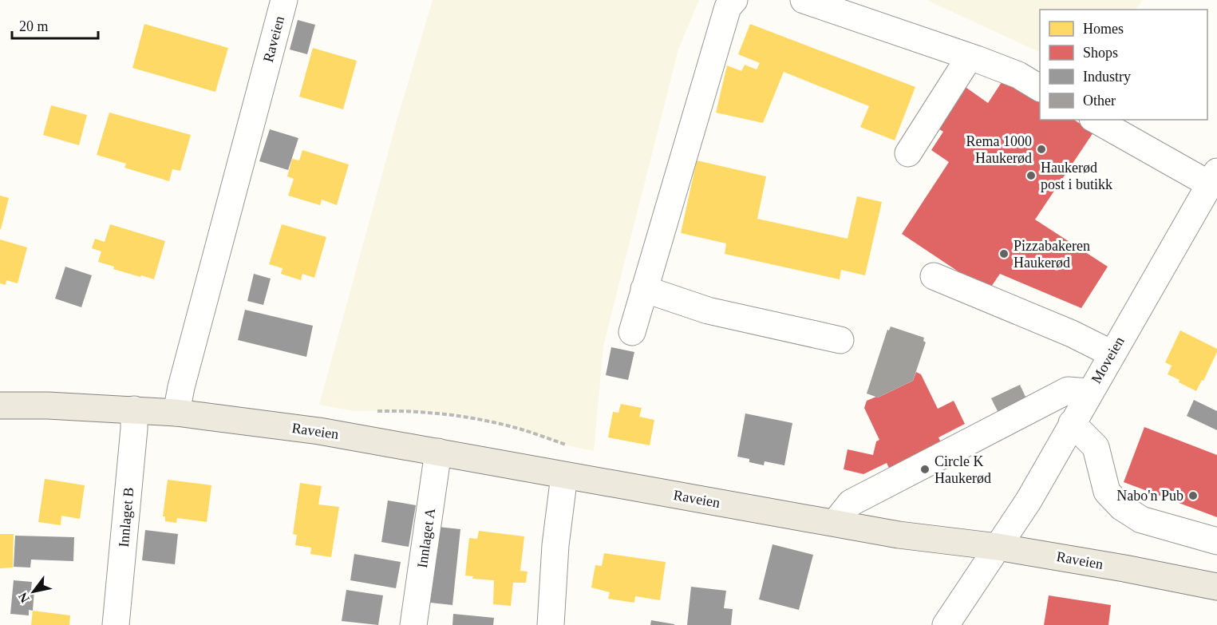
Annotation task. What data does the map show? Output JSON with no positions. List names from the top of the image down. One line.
{"streets":{"main road":["Raveien"],"street":["Moveien","Innlaget B","Innlaget A"]},"crossings":[["Raveien","Moveien"],["Raveien","Innlaget B"],["Raveien","Innlaget A"]],"places":["Rema 1000 Haukerød","Haukerød post i butikk","Pizzabakeren Haukerød","Circle K Haukerød","Nabo'n Pub"],"legend":["Homes","Shops","Industry","Other"],"scale_bar":"20 m","north":"bottom left"}
